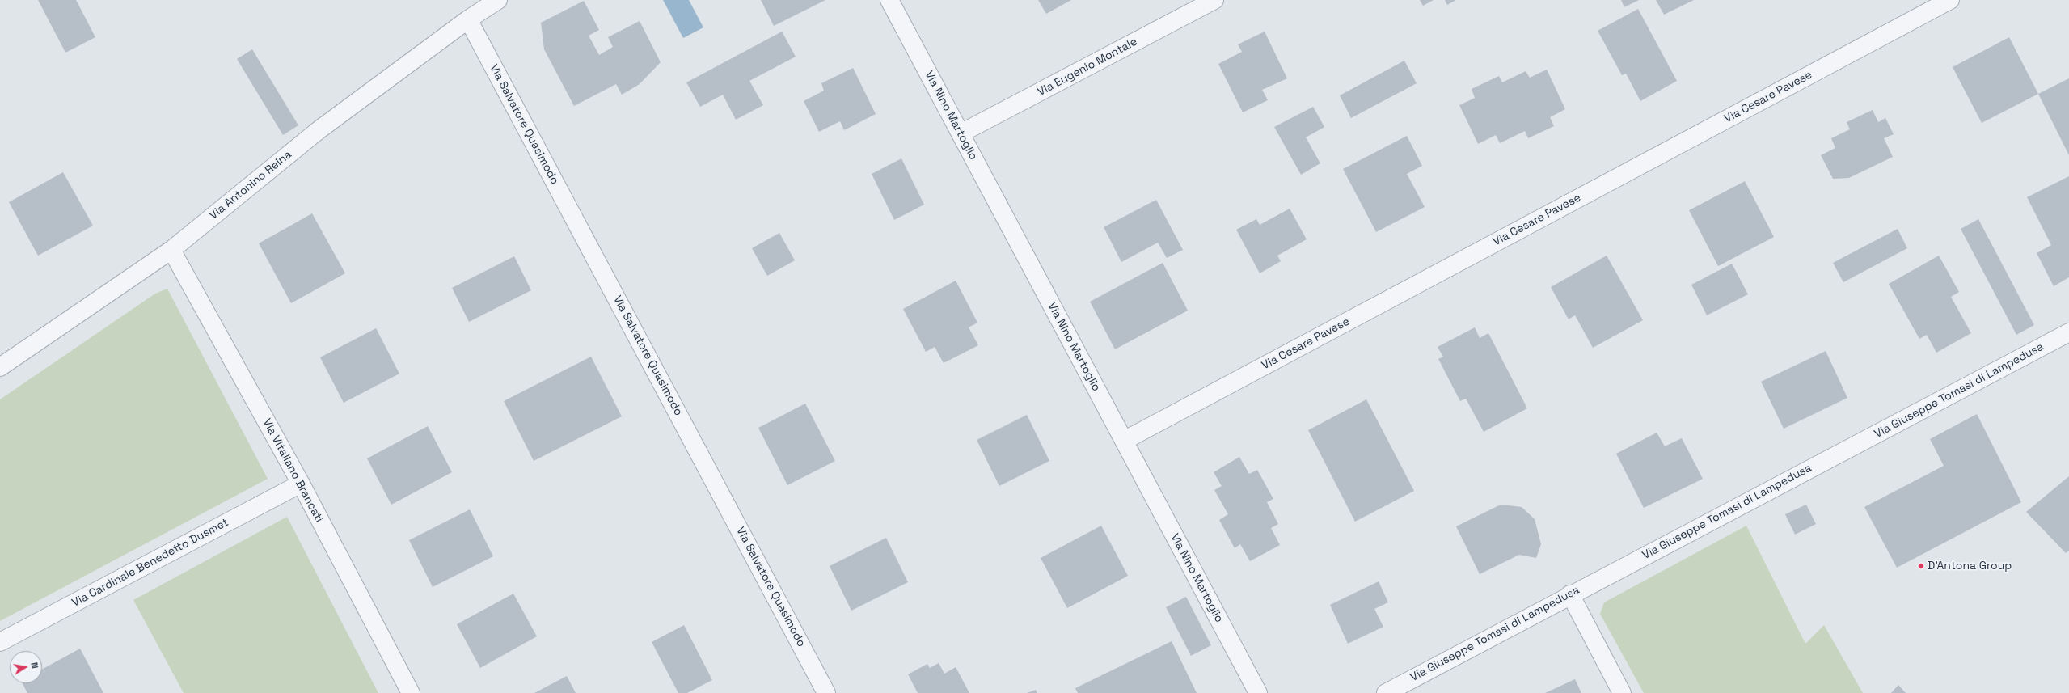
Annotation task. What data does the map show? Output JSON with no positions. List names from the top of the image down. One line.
{"streets":{"street":["Via Eugenio Montale","Via Cesare Pavese","Via Nino Martoglio","Via Salvatore Quasimodo","Via Antonino Reina","Via Giuseppe Tomasi di Lampedusa","Via Vitaliano Brancati","Via Cardinale Benedetto Dusmet"]},"crossings":[["Via Eugenio Montale","Via Nino Martoglio"],["Via Cesare Pavese","Via Nino Martoglio"],["Via Salvatore Quasimodo","Via Antonino Reina"],["Via Antonino Reina","Via Vitaliano Brancati"],["Via Vitaliano Brancati","Via Cardinale Benedetto Dusmet"]],"places":["D'Antona Group"],"north":"right"}
